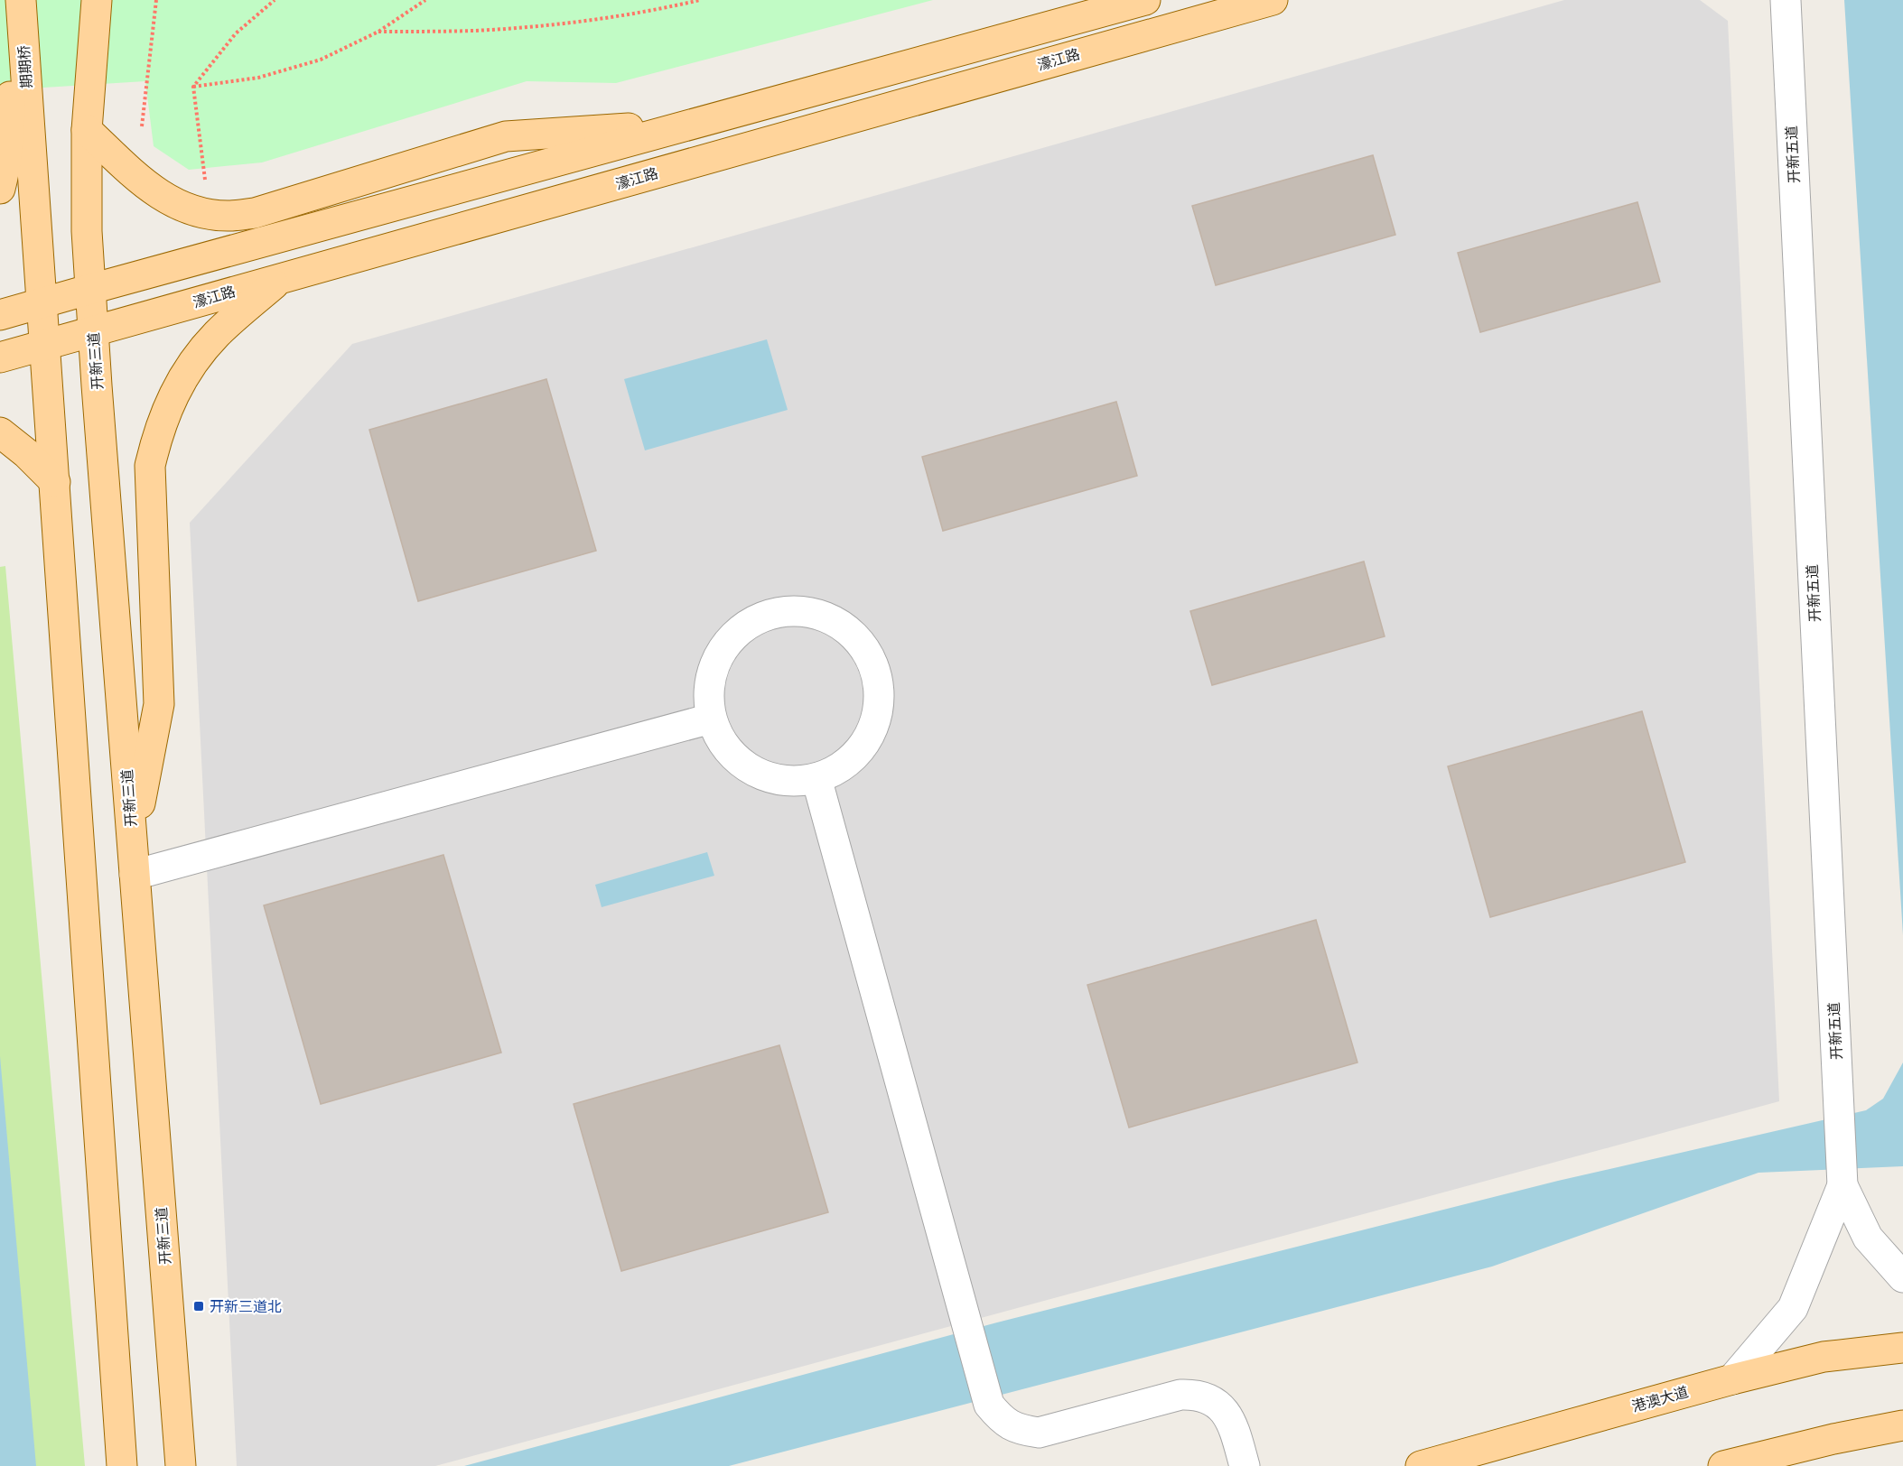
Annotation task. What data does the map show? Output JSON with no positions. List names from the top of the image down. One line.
{"streets":{"main road":["濠江路","期期桥","开新三道","港澳大道"],"street":["开新五道"]},"crossings":[["濠江路","开新三道"]],"places":{"transit":["开新三道北"]}}
